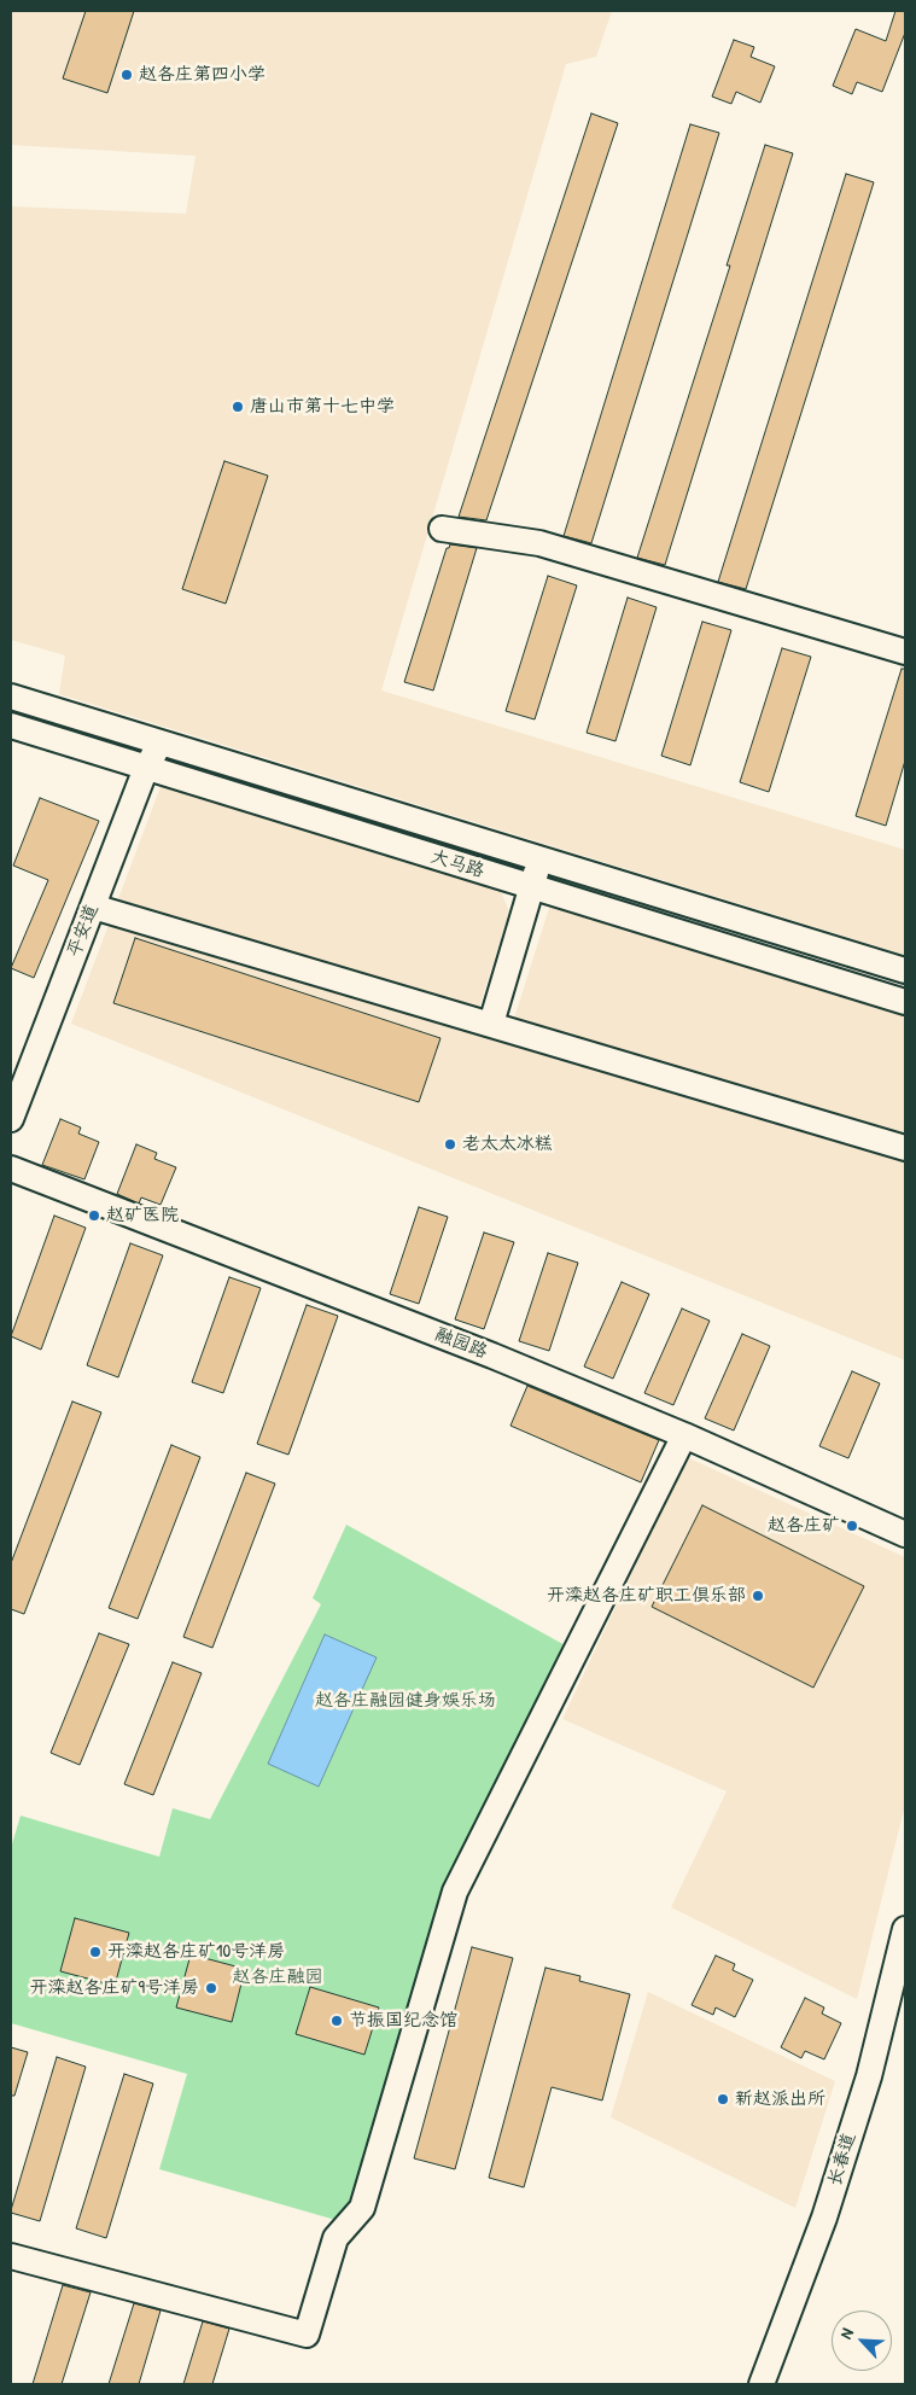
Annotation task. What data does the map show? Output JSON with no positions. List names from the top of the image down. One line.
{"streets":{"street":["大马路","平安道","融园路","长春道"]},"crossings":[["大马路","平安道"]],"parks":["赵各庄融园健身娱乐场","赵各庄融园"],"places":["赵各庄第四小学","唐山市第十七中学","老太太冰糕","赵矿医院","赵各庄矿","开滦赵各庄矿职工俱乐部","开滦赵各庄矿10号洋房","开滦赵各庄矿9号洋房","节振国纪念馆","新赵派出所"],"north":"top left"}
